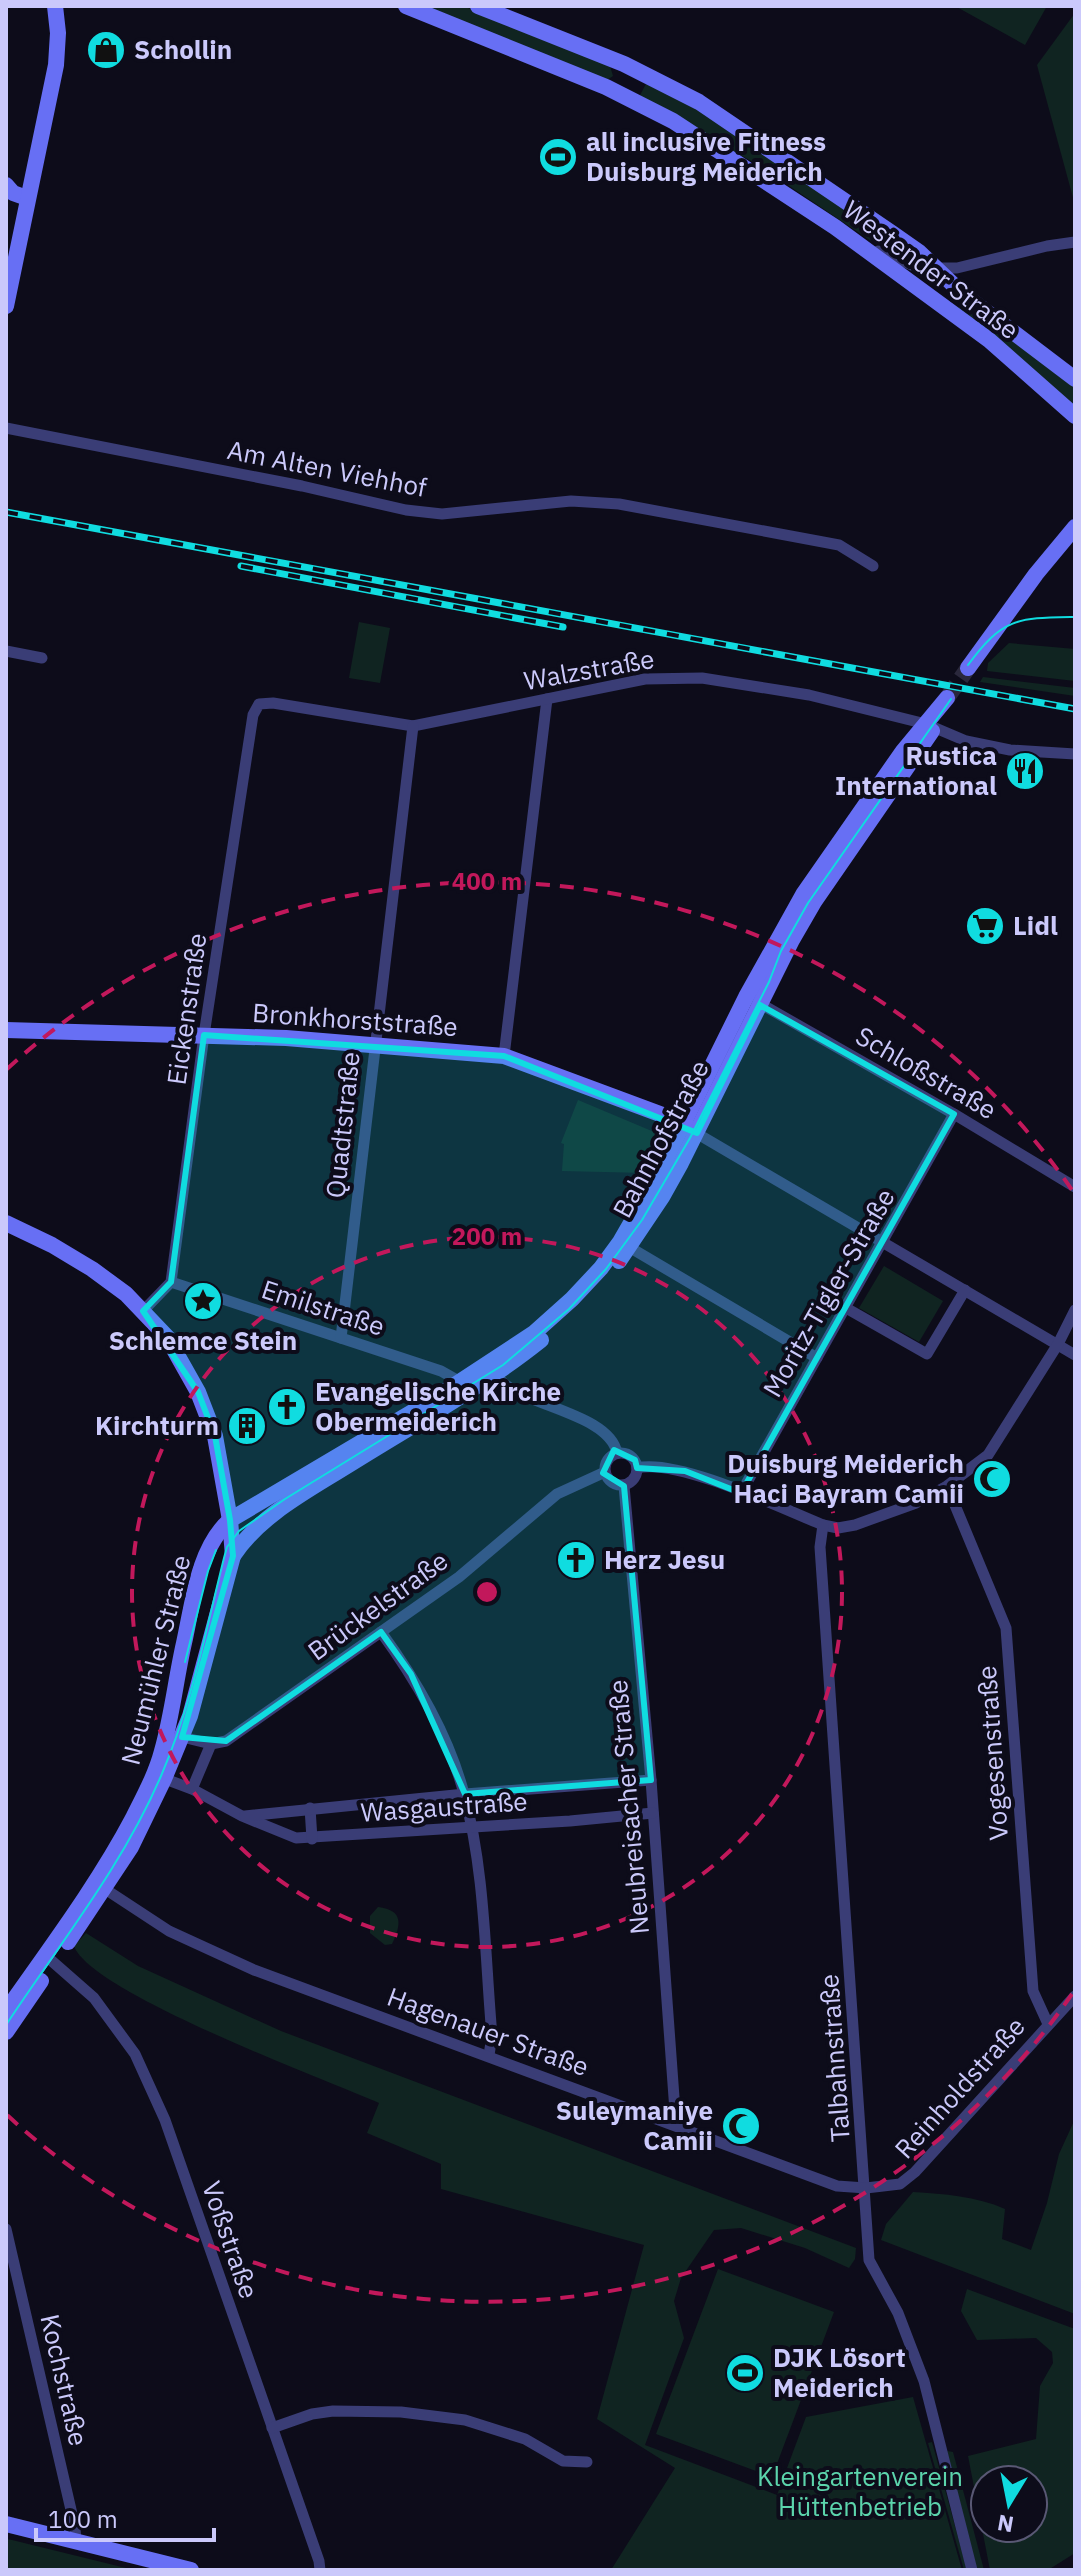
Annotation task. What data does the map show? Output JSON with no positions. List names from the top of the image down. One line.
{"streets":{"main road":["Westender Straße","Bronkhorststraße","Bahnhofstraße","Neumühler Straße"],"street":["Am Alten Viehhof","Walzstraße","Eickenstraße","Schloßstraße","Quadtstraße","Moritz-Tigler-Straße","Emilstraße","Brückelstraße","Vogesenstraße","Wasgaustraße","Neubreisacher Straße","Hagenauer Straße","Talbahnstraße","Reinholdstraße","Voßstraße","Kochstraße"]},"crossings":[["Walzstraße","Eickenstraße"],["Walzstraße","Quadtstraße"],["Walzstraße","Bahnhofstraße"],["Eickenstraße","Bronkhorststraße"],["Eickenstraße","Emilstraße"],["Bronkhorststraße","Quadtstraße"],["Bronkhorststraße","Bahnhofstraße"],["Bronkhorststraße","Moritz-Tigler-Straße"],["Schloßstraße","Bahnhofstraße"],["Schloßstraße","Moritz-Tigler-Straße"],["Quadtstraße","Emilstraße"],["Bahnhofstraße","Emilstraße"],["Bahnhofstraße","Neumühler Straße"],["Brückelstraße","Neubreisacher Straße"],["Neumühler Straße","Wasgaustraße"],["Neumühler Straße","Hagenauer Straße"],["Neumühler Straße","Voßstraße"],["Vogesenstraße","Reinholdstraße"],["Wasgaustraße","Neubreisacher Straße"],["Neubreisacher Straße","Hagenauer Straße"],["Hagenauer Straße","Talbahnstraße"],["Hagenauer Straße","Reinholdstraße"],["Talbahnstraße","Reinholdstraße"]],"parks":["Kleingartenverein Hüttenbetrieb"],"places":{"shop":["Schollin"],"sports":["all inclusive Fitness Duisburg Meiderich","DJK Lösort Meiderich"],"restaurant":["Rustica International"],"supermarket":["Lidl"],"place":["Schlemce Stein"],"church":["Evangelische Kirche Obermeiderich","Herz Jesu"],"building":["Kirchturm"],"mosque":["Duisburg Meiderich Haci Bayram Camii","Suleymaniye Camii"]},"scale_bar":"100 m","north":"bottom","rings":["400 m","200 m"]}
